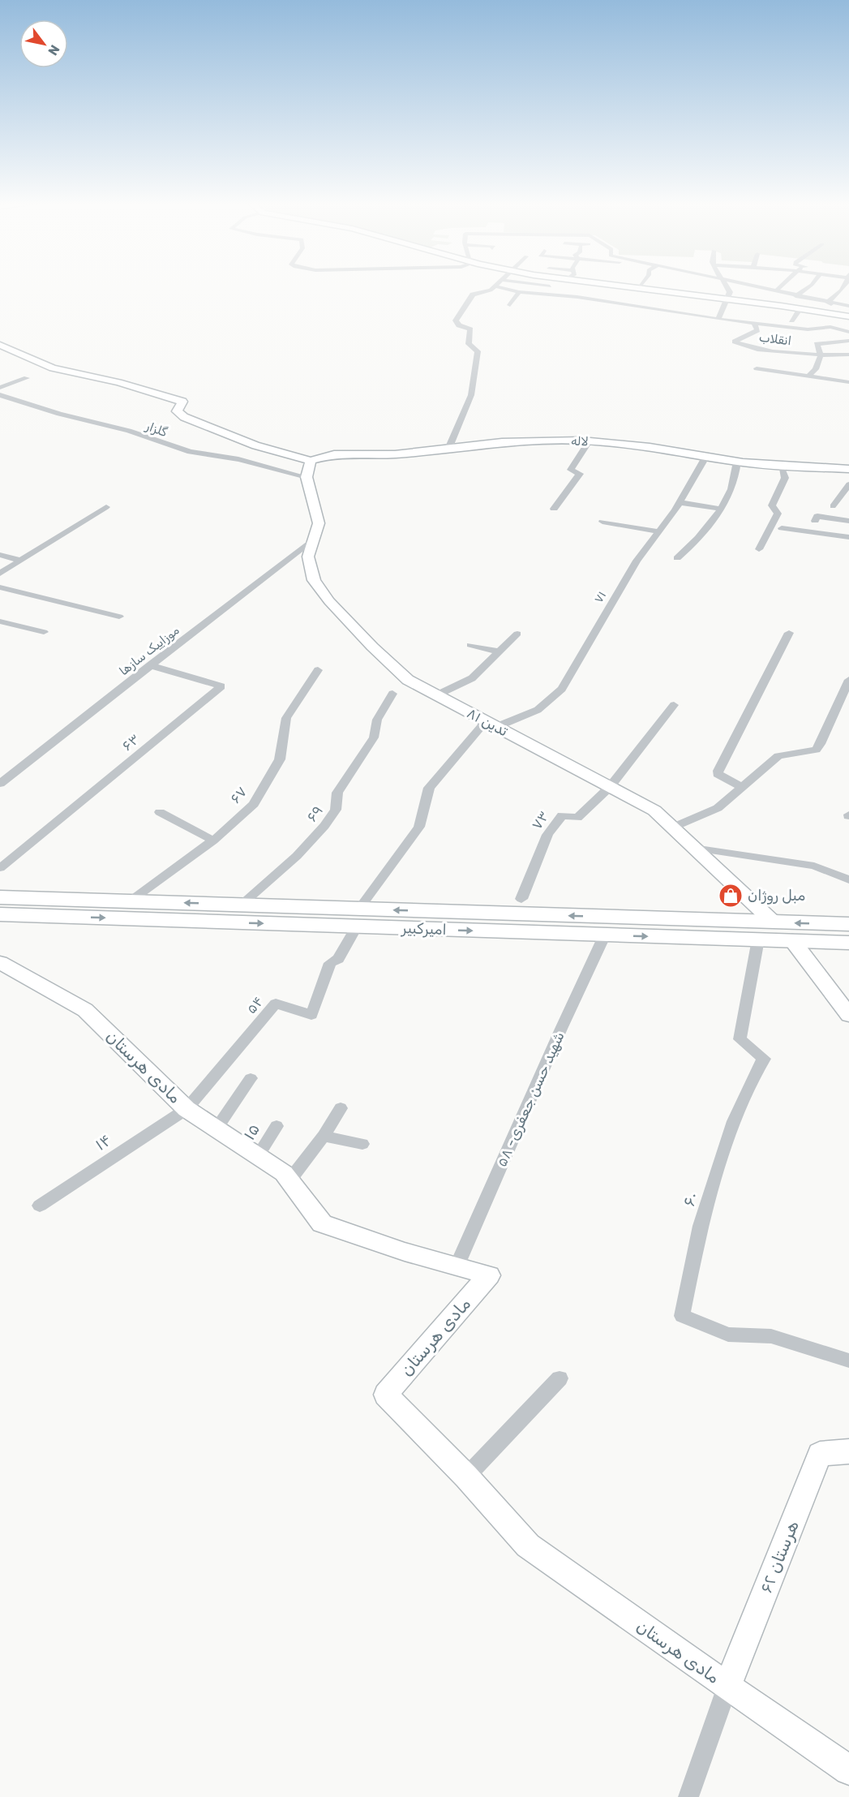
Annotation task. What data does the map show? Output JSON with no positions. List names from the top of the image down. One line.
{"streets":{"main road":["امیرکبیر"],"street":["انقلاب","گلزار","لاله","۷۱","موزاییک سازها","تدین ۸۱","۶۳","۶۷","۶۹","۷۳","۵۴","مادی هرستان","شهید حسن جعفری- ۵۸","۱۵","۱۴","۶۰","هرستان ۶۲"]},"crossings":[["گلزار","تدین ۸۱"],["لاله","۷۱"],["لاله","تدین ۸۱"],["۷۱","تدین ۸۱"],["۷۱","امیرکبیر"],["۷۱","۵۴"],["موزاییک سازها","تدین ۸۱"],["موزاییک سازها","۶۳"],["تدین ۸۱","۷۳"],["تدین ۸۱","امیرکبیر"],["۶۷","امیرکبیر"],["۶۹","امیرکبیر"],["امیرکبیر","۵۴"],["امیرکبیر","شهید حسن جعفری- ۵۸"],["امیرکبیر","۶۰"],["۵۴","مادی هرستان"],["۵۴","۱۴"],["مادی هرستان","شهید حسن جعفری- ۵۸"],["مادی هرستان","۱۵"],["مادی هرستان","۱۴"],["مادی هرستان","هرستان ۶۲"]],"places":{"shop":["مبل روژان"]},"north":"bottom right"}
